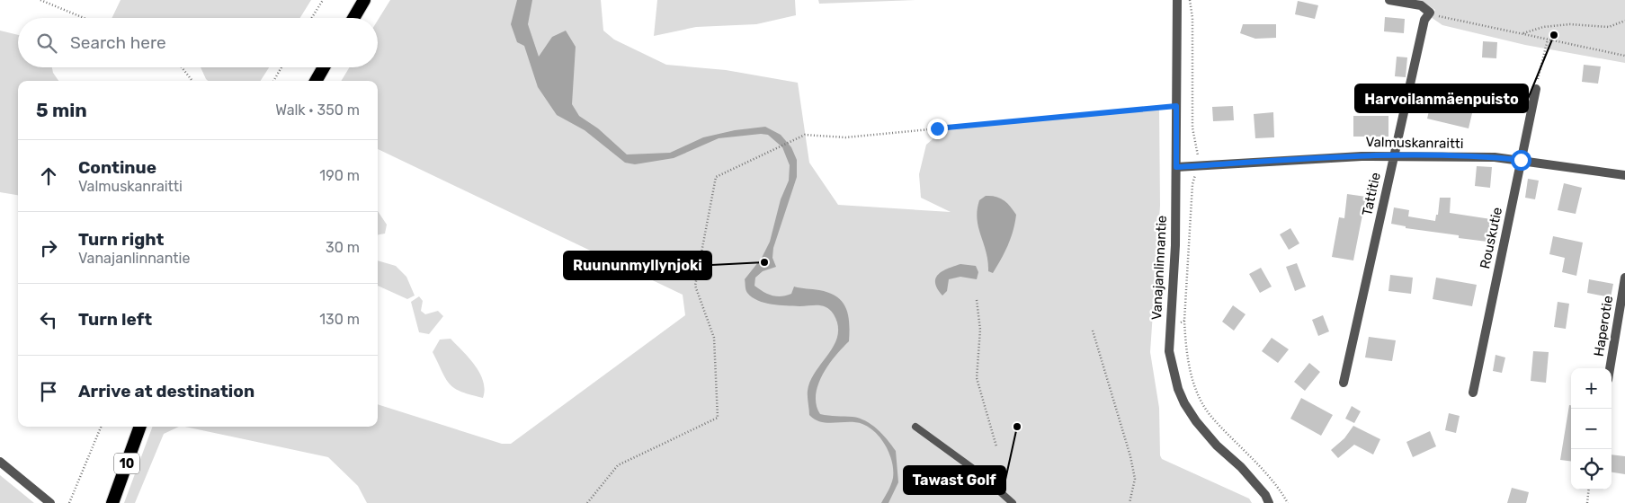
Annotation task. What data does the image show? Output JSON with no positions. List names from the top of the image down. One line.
{"streets":{"highway":["10"],"street":["Valmuskanraitti","Tattitie","Rouskutie","Vanajanlinnantie","Haperotie"]},"crossings":[["Valmuskanraitti","Tattitie"],["Valmuskanraitti","Rouskutie"],["Valmuskanraitti","Vanajanlinnantie"]],"places":["Harvoilanmäenpuisto","Ruununmyllynjoki","Tawast Golf"],"page":{"search":"Search here","heading":["5 min","Walk · 350 m"],"list":[["Continue","Valmuskanraitti","190 m"],["Turn right","Vanajanlinnantie","30 m"],["Turn left","130 m"],"Arrive at destination"],"map_buttons":["+","−"]}}
